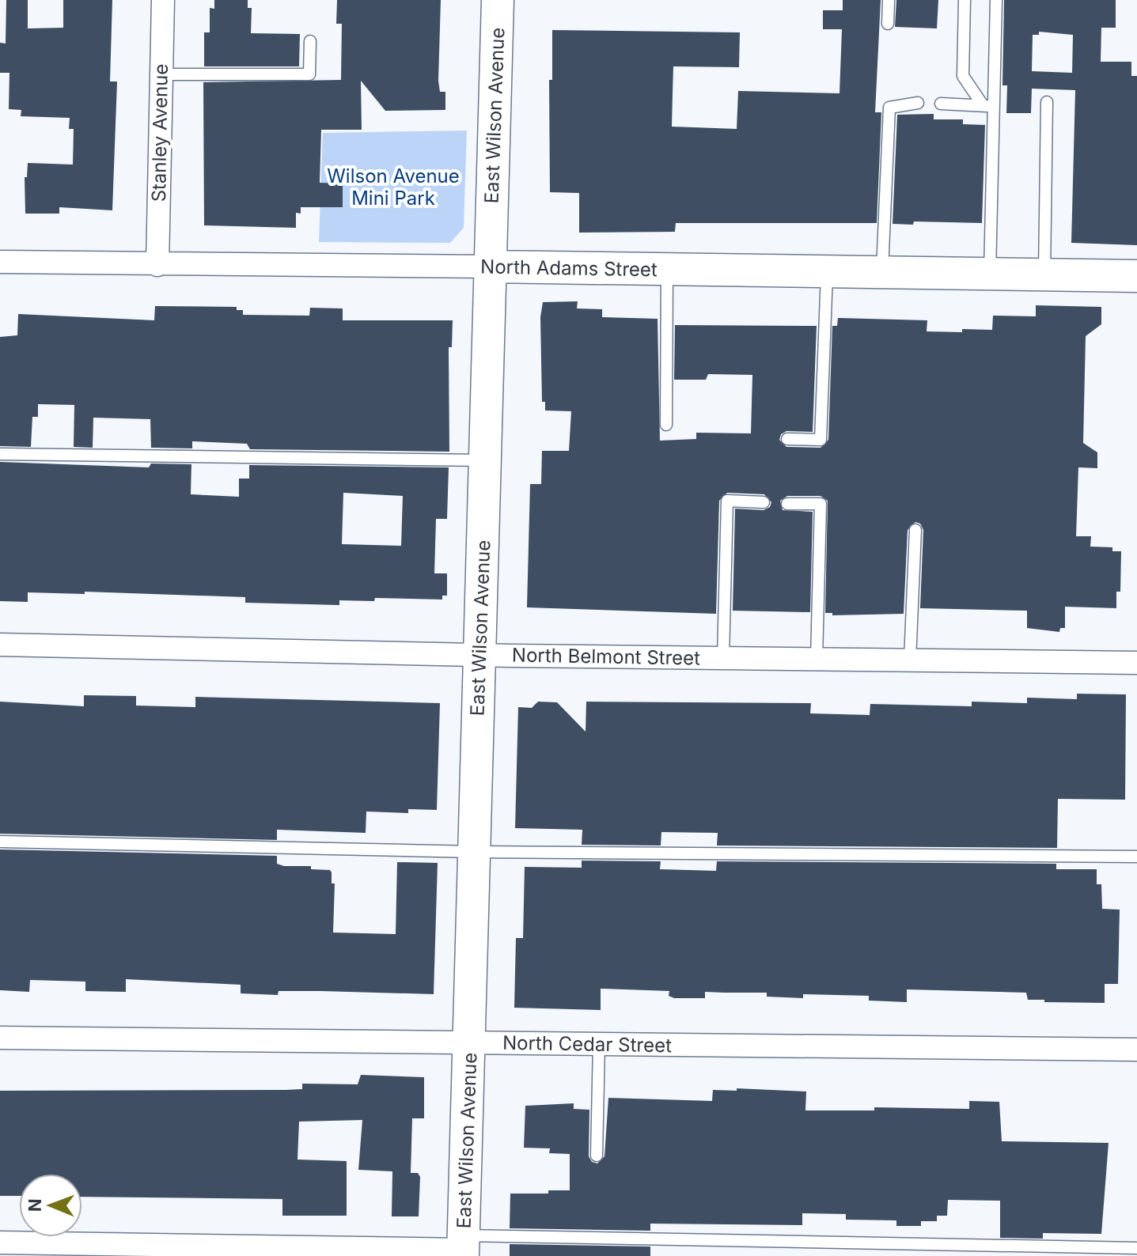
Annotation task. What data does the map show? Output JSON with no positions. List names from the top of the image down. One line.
{"streets":{"street":["East Wilson Avenue","Stanley Avenue","North Adams Street","North Belmont Street","North Cedar Street"]},"crossings":[["East Wilson Avenue","North Adams Street"],["East Wilson Avenue","North Belmont Street"],["East Wilson Avenue","North Cedar Street"],["Stanley Avenue","North Adams Street"]],"parks":["Wilson Avenue Mini Park"],"north":"left"}
